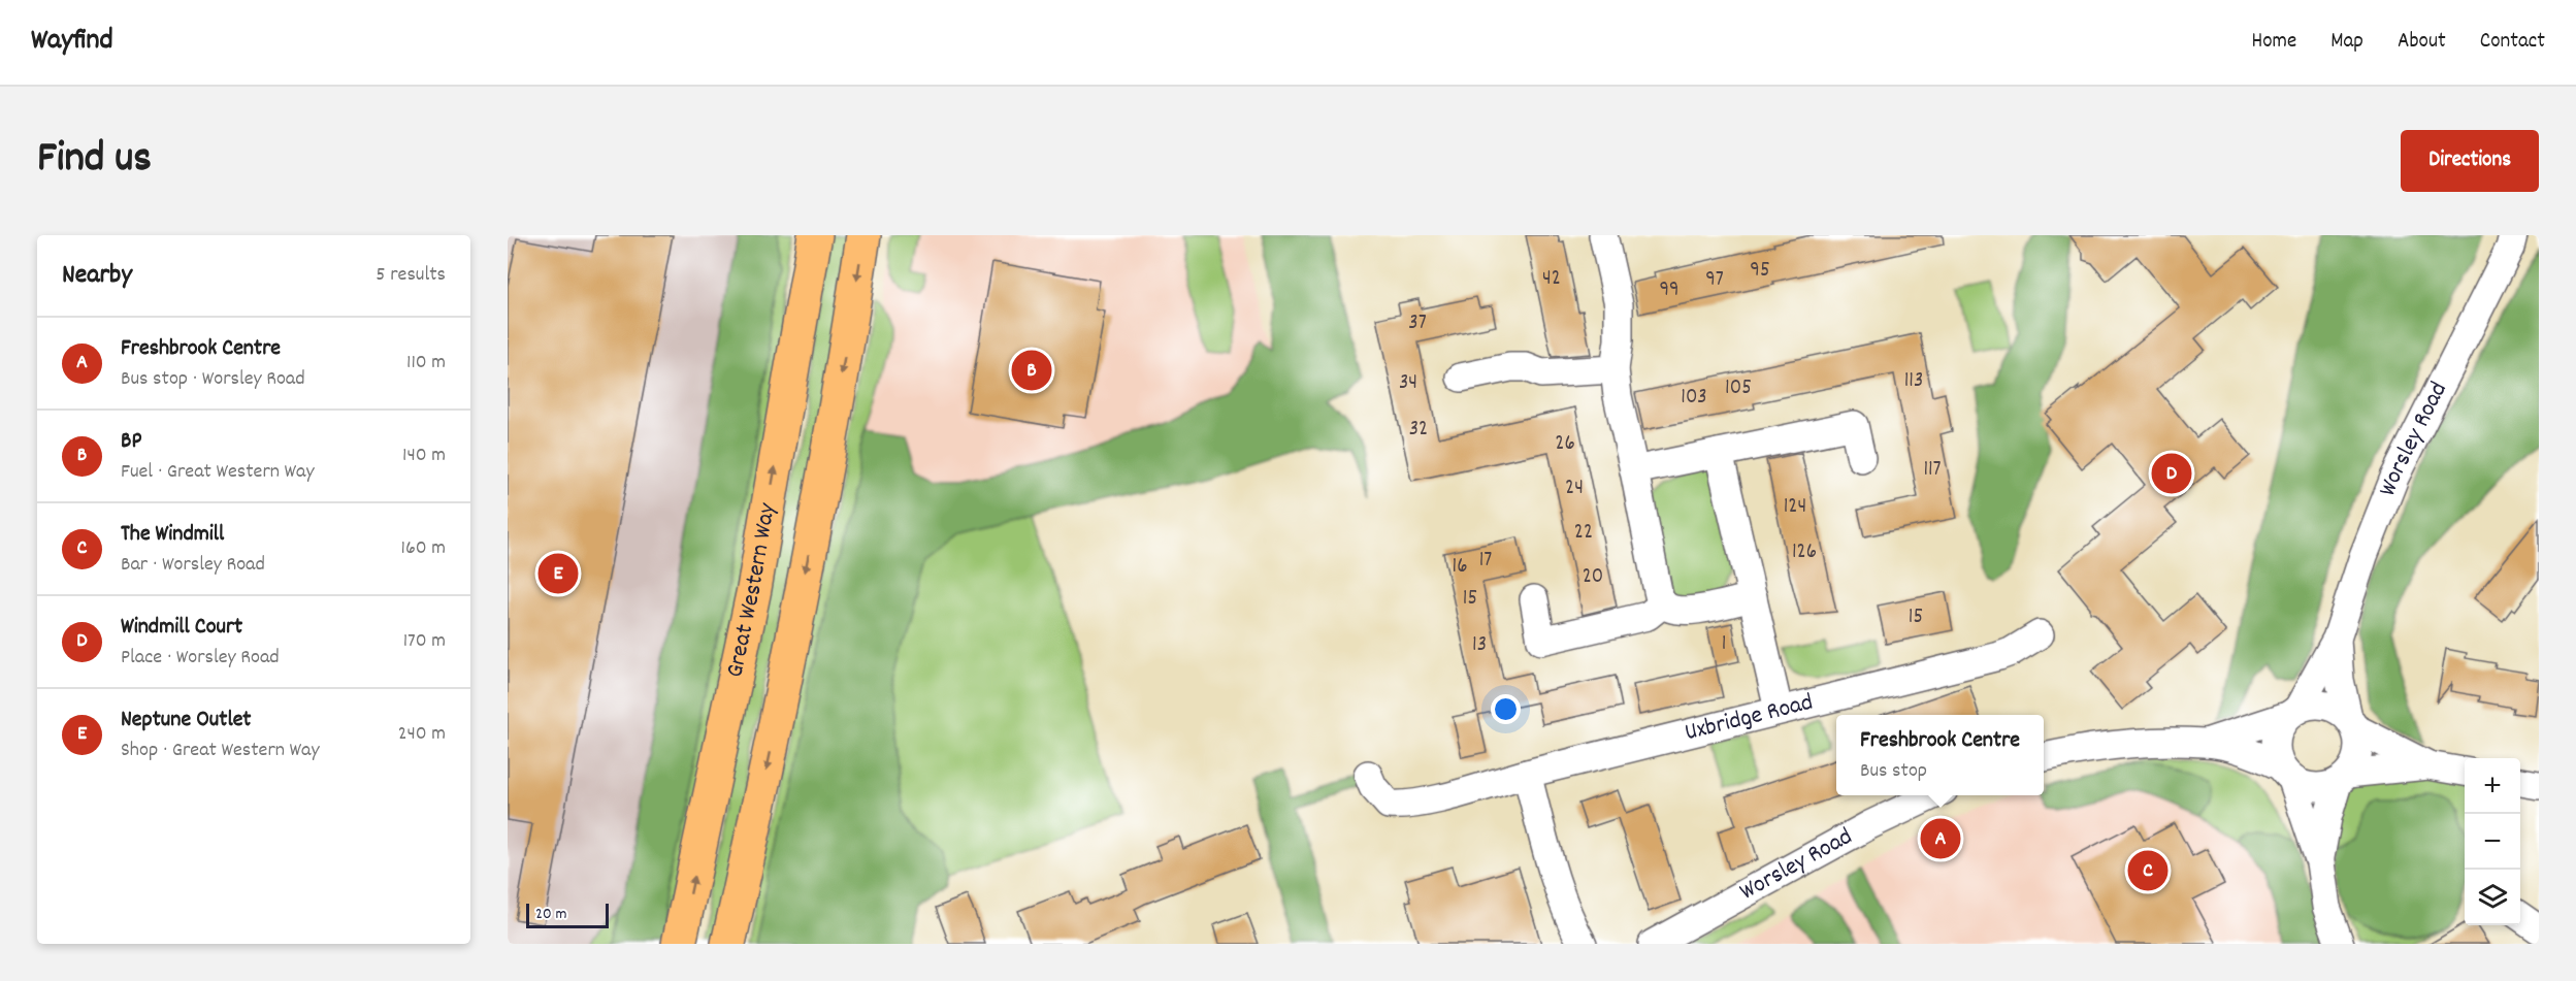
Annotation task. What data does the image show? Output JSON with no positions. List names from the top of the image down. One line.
{"streets":{"main road":["Great Western Way"],"street":["Worsley Road","Uxbridge Road"]},"house_numbers":["95","42","97","99","37","113","34","105","103","32","26","117","24","124","22","126","17","16","20","15","15","1","13"],"scale_bar":"20 m","page":{"header":"Wayfind","nav":["Home","Map","About","Contact"],"title":"Find us","buttons":"Directions","heading":["Nearby","5 results"],"list":[{"mark":"A","name":"Freshbrook Centre","note":"Bus stop · Worsley Road","value":"110 m"},{"mark":"B","name":"BP","note":"Fuel · Great Western Way","value":"140 m"},{"mark":"C","name":"The Windmill","note":"Bar · Worsley Road","value":"160 m"},{"mark":"D","name":"Windmill Court","note":"Place · Worsley Road","value":"170 m"},{"mark":"E","name":"Neptune Outlet","note":"Shop · Great Western Way","value":"240 m"}],"pins":["B","D","E","A","C"],"popup":["Freshbrook Centre","Bus stop"],"map_buttons":["+","−"],"scale":"20 m"}}
